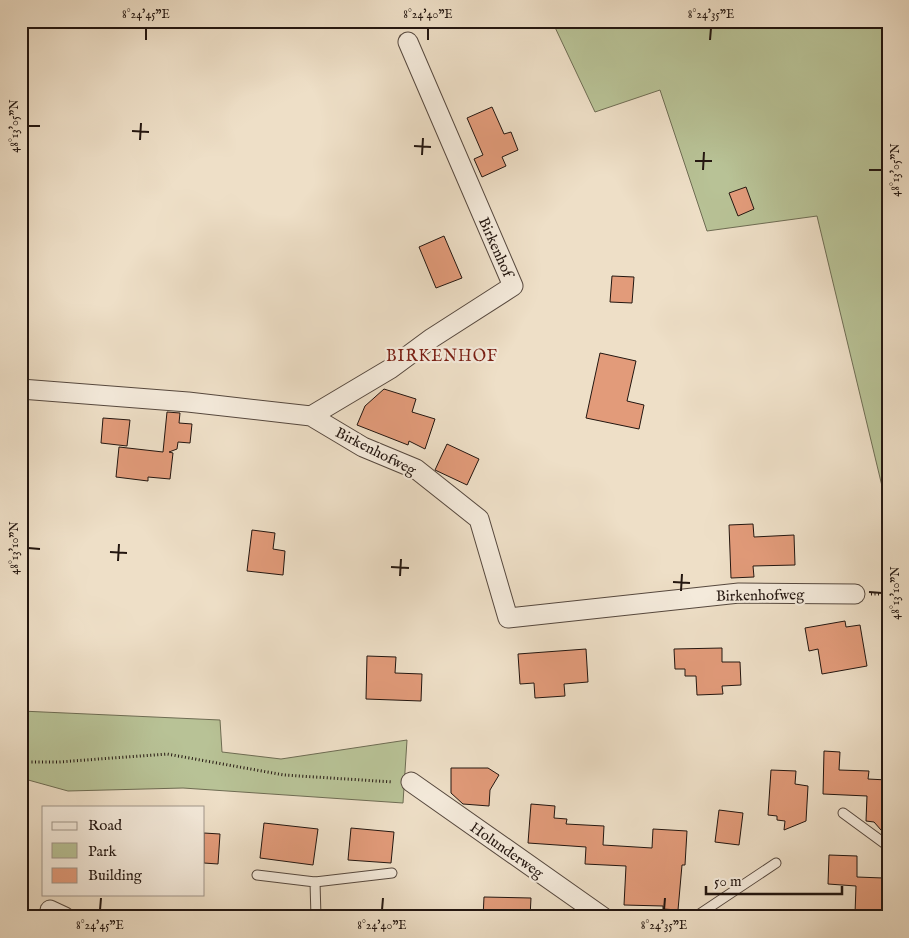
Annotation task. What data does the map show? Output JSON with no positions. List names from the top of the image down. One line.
{"streets":{"street":["Birkenhof","Birkenhofweg","Holunderweg"]},"crossings":[["Birkenhof","Birkenhofweg"]],"districts":["BIRKENHOF"],"legend":["Road","Park","Building"],"scale_bar":"50 m","coordinates":["8°24'45\"E","8°24'40\"E","8°24'35\"E","48°13'05\"N","48°13'10\"N"]}
